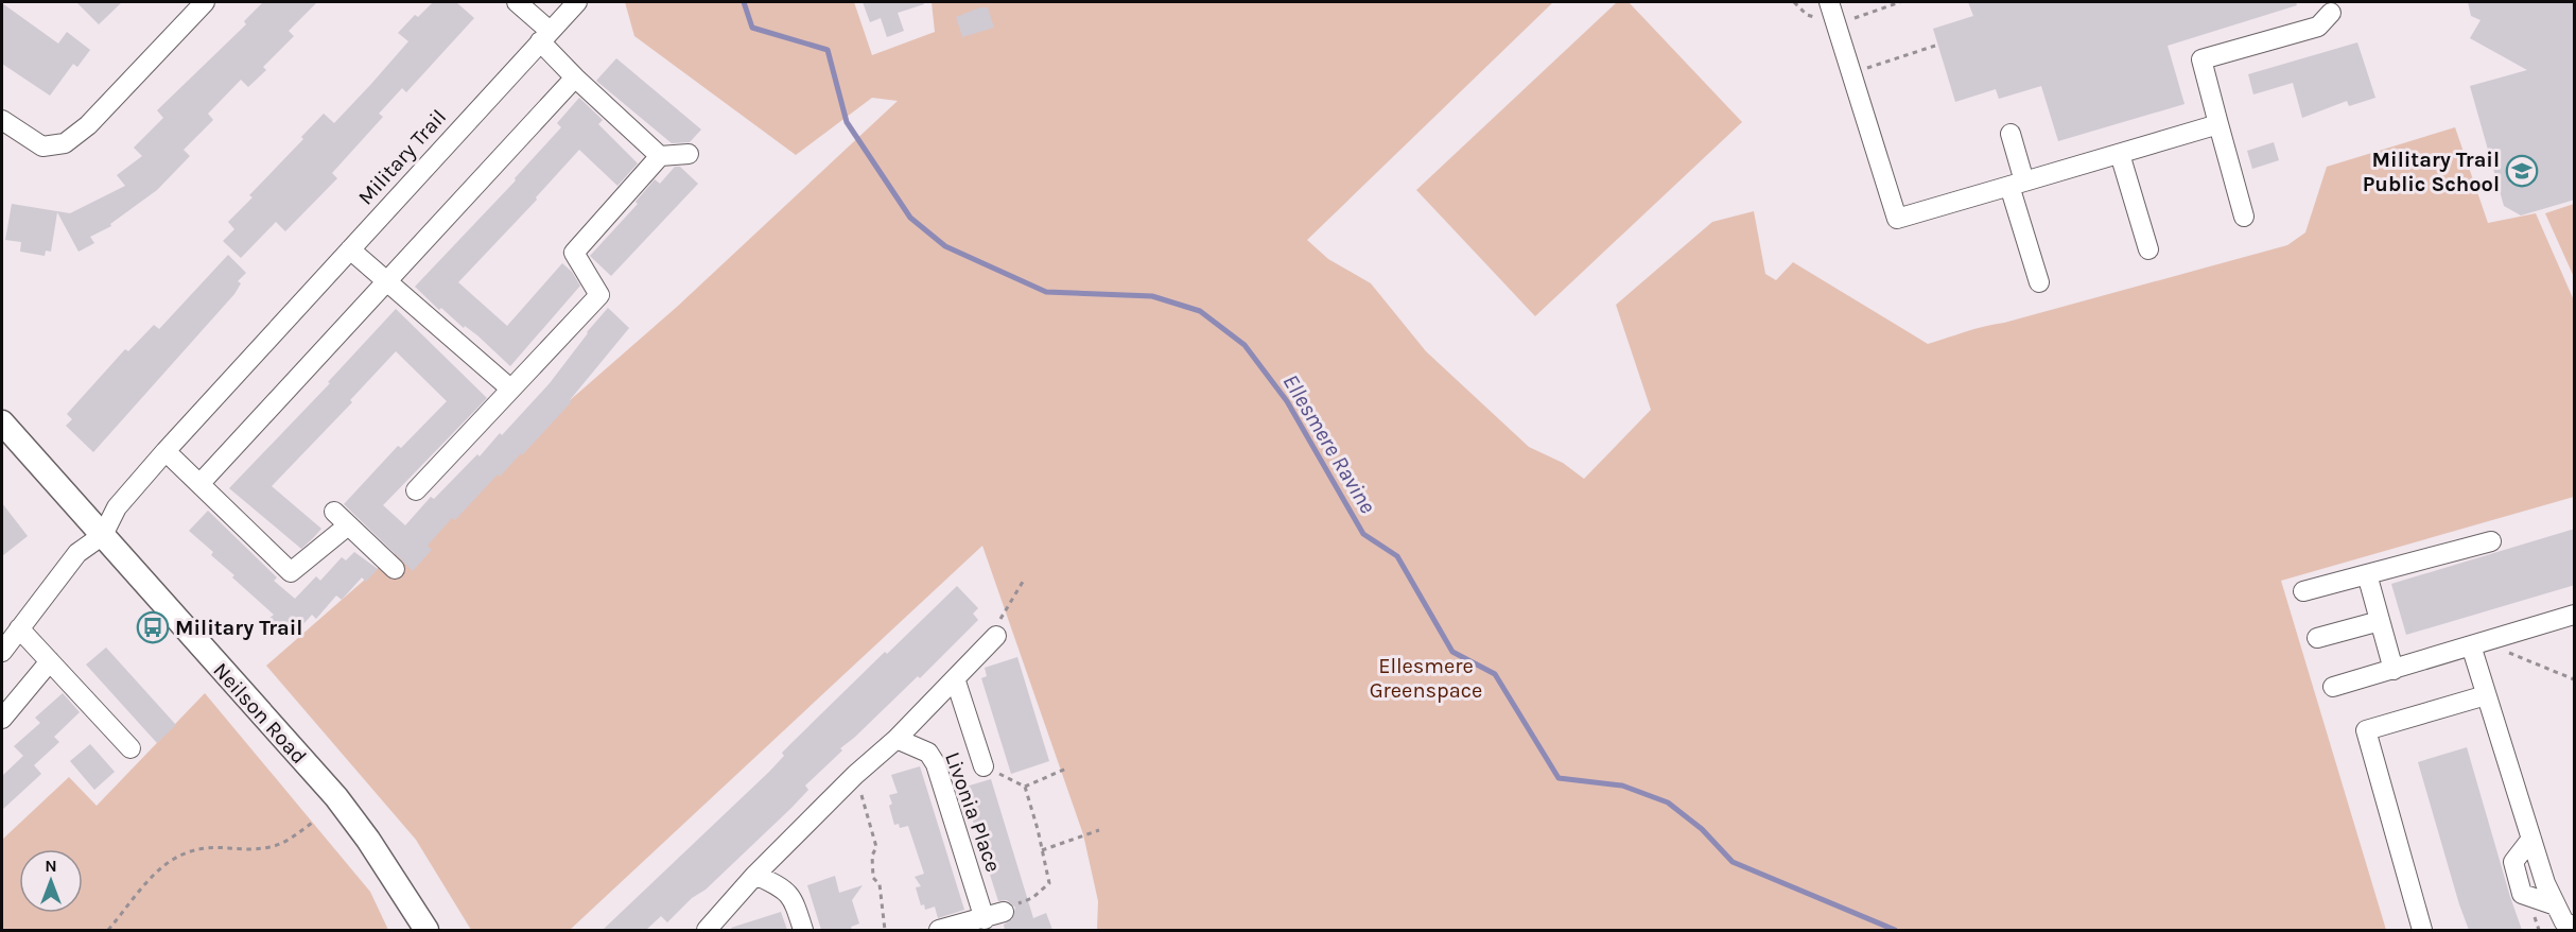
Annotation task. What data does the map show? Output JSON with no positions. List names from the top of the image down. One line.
{"streets":{"main road":["Neilson Road"],"street":["Military Trail","Livonia Place"]},"crossings":[["Military Trail","Neilson Road"]],"water":["Ellesmere Ravine"],"parks":["Ellesmere Greenspace"],"places":{"school or university":["Military Trail Public School"],"bus stop":["Military Trail"]},"north":"top"}
